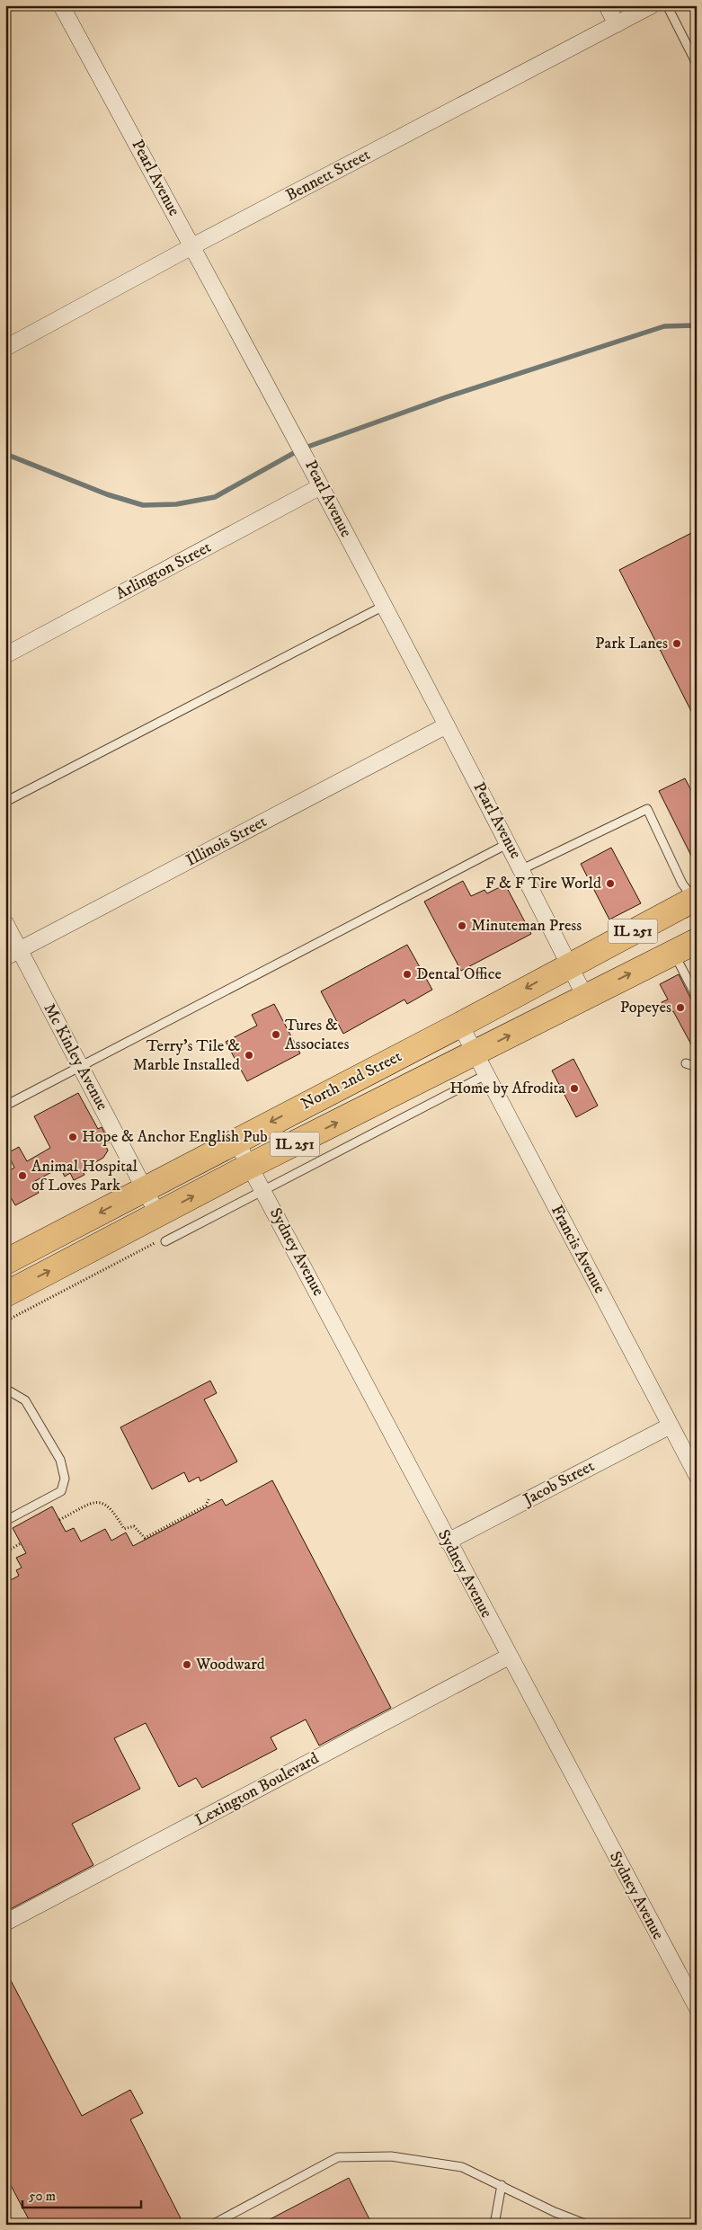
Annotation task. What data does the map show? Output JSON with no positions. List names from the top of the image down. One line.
{"streets":{"main road":["IL 251","North 2nd Street"],"street":["Bennett Street","Pearl Avenue","Arlington Street","Illinois Street","Mc Kinley Avenue","Francis Avenue","Sydney Avenue","Jacob Street","Lexington Boulevard"]},"crossings":[["Bennett Street","Pearl Avenue"],["Pearl Avenue","Arlington Street"],["Pearl Avenue","Illinois Street"],["Pearl Avenue","North 2nd Street"],["Illinois Street","Mc Kinley Avenue"],["Mc Kinley Avenue","North 2nd Street"],["North 2nd Street","Francis Avenue"],["North 2nd Street","Sydney Avenue"],["Francis Avenue","Jacob Street"],["Sydney Avenue","Jacob Street"],["Sydney Avenue","Lexington Boulevard"]],"places":["Park Lanes","F & F Tire World","Minuteman Press","Dental Office","Popeyes","Tures & Associates","Terry's Tile & Marble Installed","Home by Afrodita","Hope & Anchor English Pub","Animal Hospital of Loves Park","Woodward"],"scale_bar":"50 m"}
